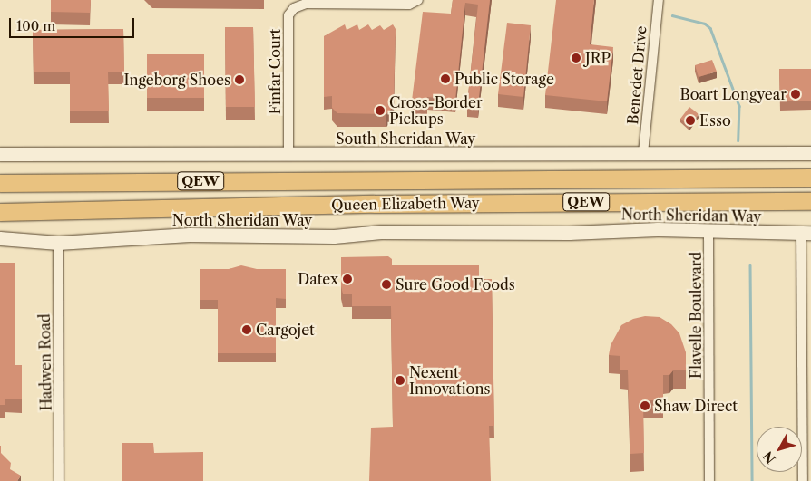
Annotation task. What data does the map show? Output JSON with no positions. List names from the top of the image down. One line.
{"streets":{"highway":["QEW","Queen Elizabeth Way"],"street":["Finfar Court","Benedet Drive","South Sheridan Way","North Sheridan Way","Flavelle Boulevard","Hadwen Road"]},"crossings":[["Finfar Court","South Sheridan Way"],["Benedet Drive","South Sheridan Way"],["North Sheridan Way","Flavelle Boulevard"],["North Sheridan Way","Hadwen Road"]],"places":["JRP","Public Storage","Ingeborg Shoes","Boart Longyear","Cross-Border Pickups","Esso","Datex","Sure Good Foods","Cargojet","Nexent Innovations","Shaw Direct"],"scale_bar":"100 m","north":"bottom left"}
